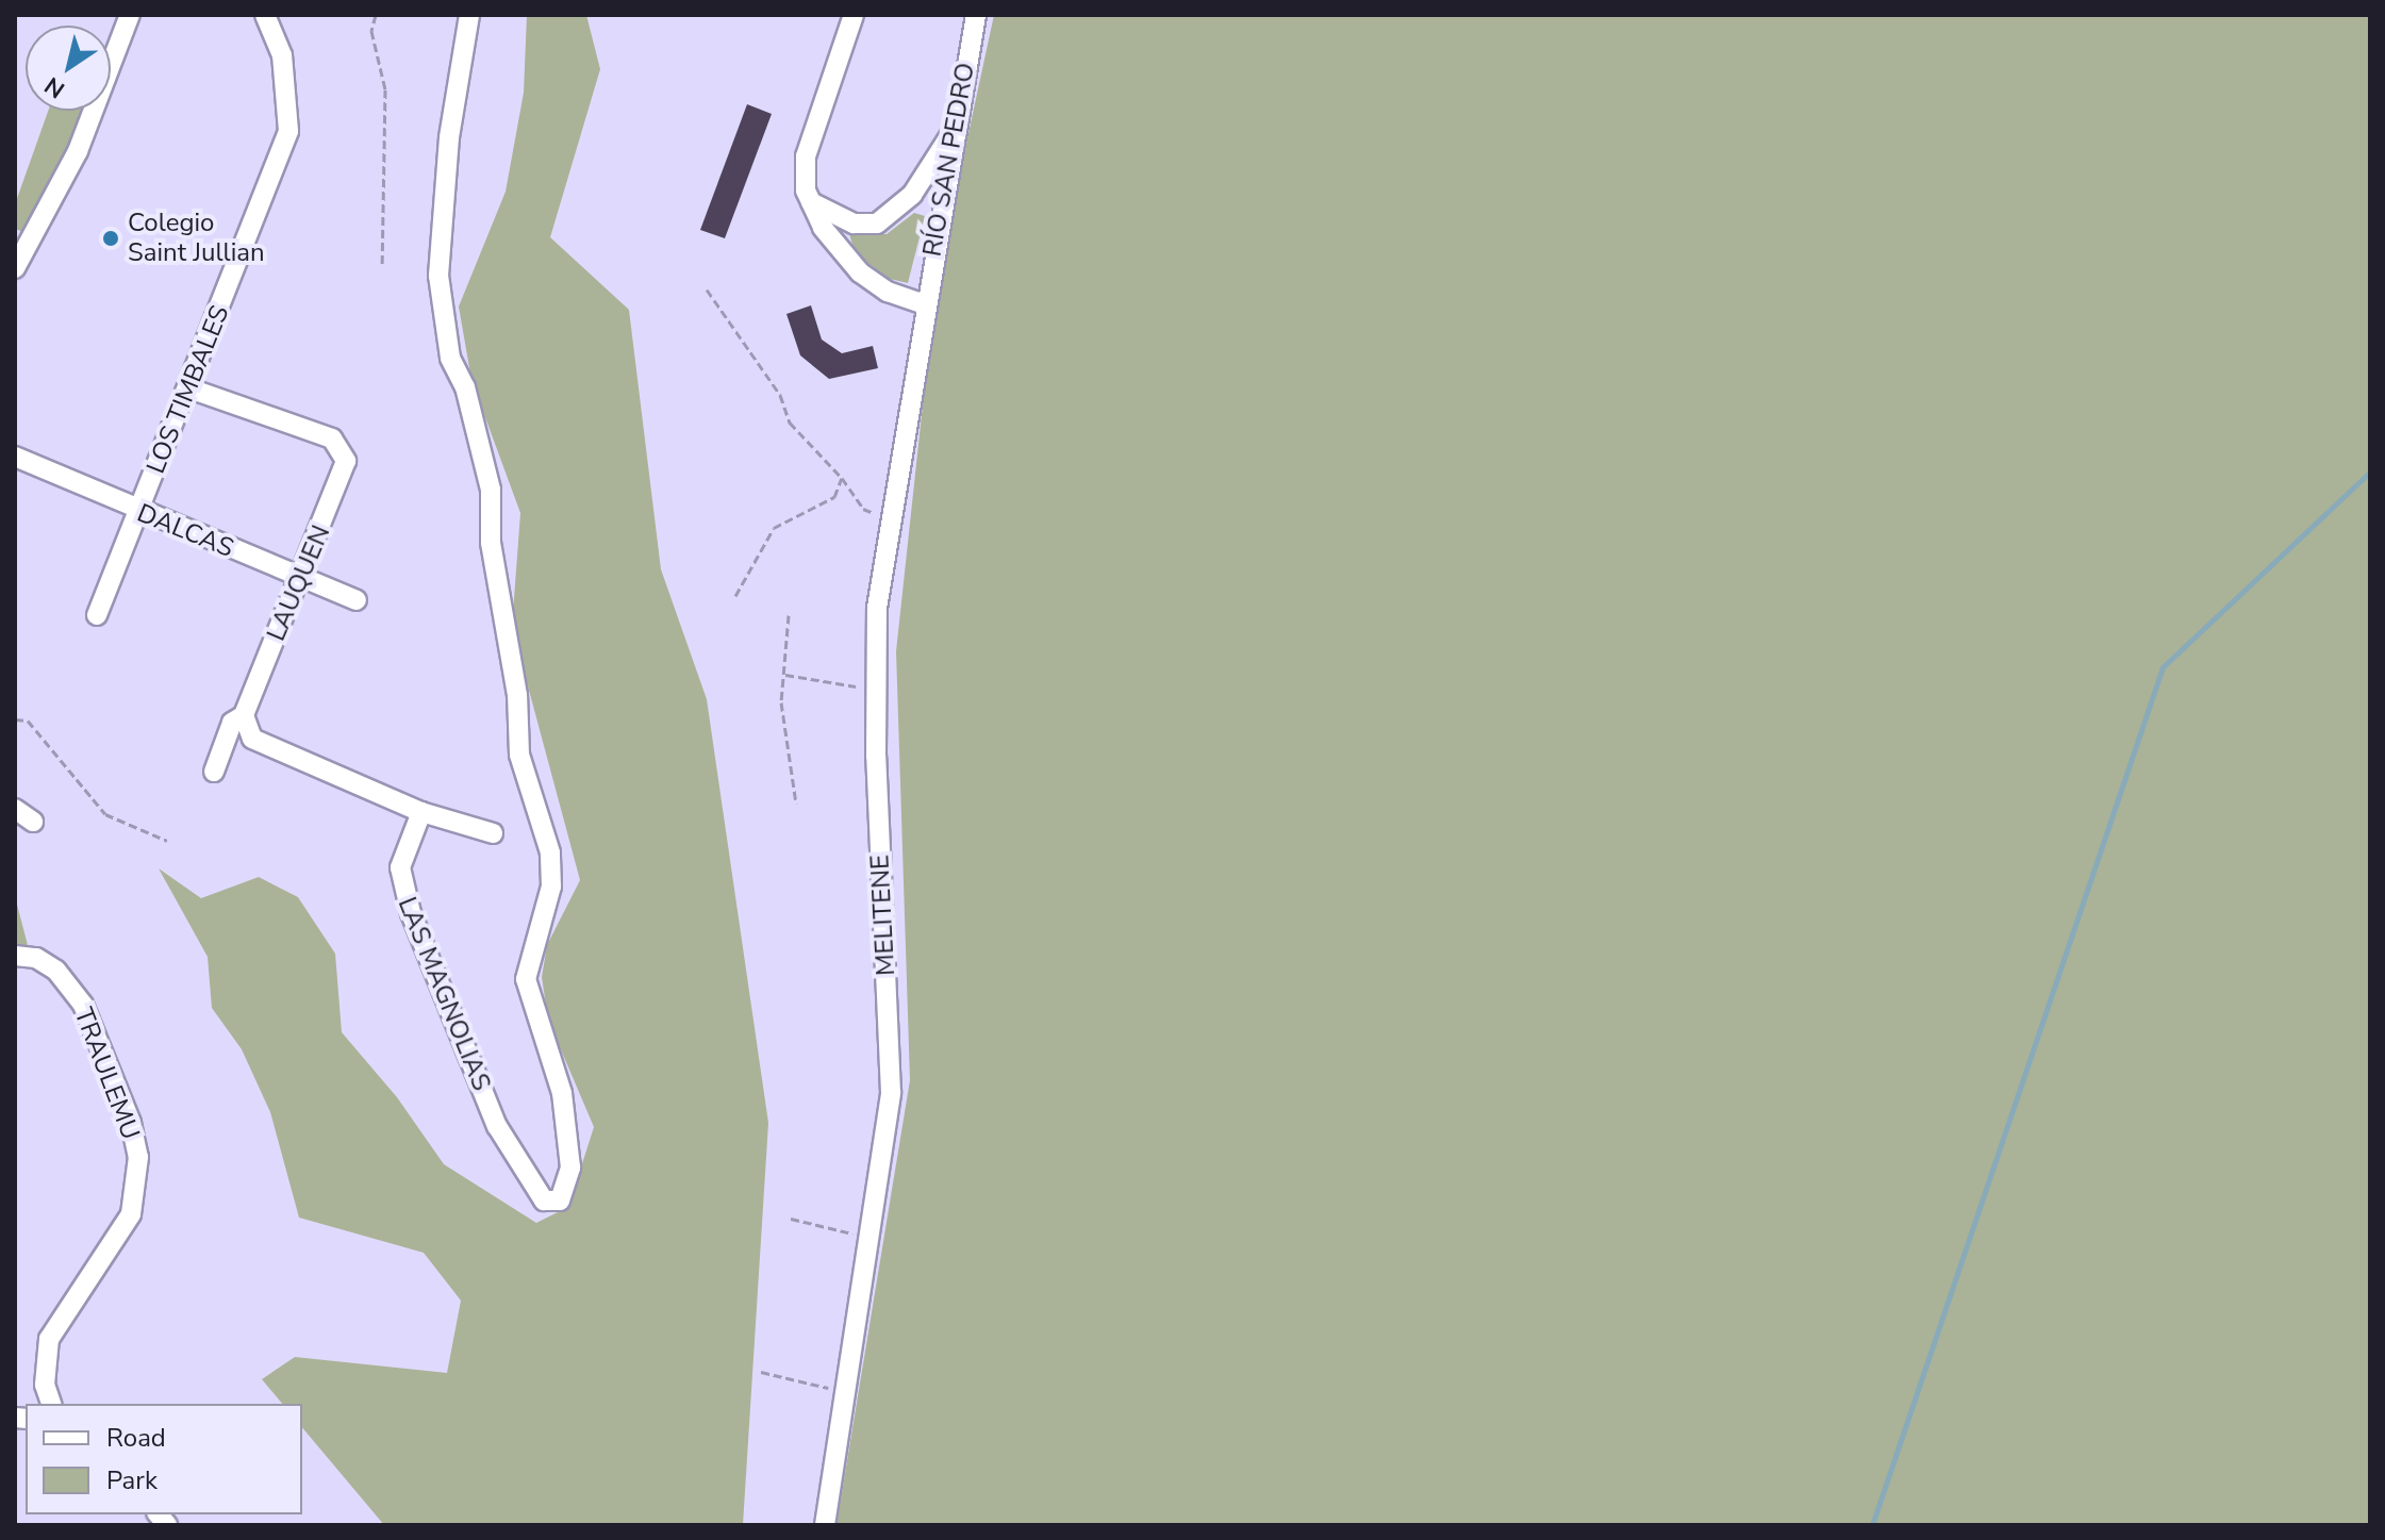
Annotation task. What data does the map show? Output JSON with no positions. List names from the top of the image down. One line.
{"streets":{"street":["RÍO SAN PEDRO","LOS TIMBALES","DALCAS","LAUQUEN","MELITENE","LAS MAGNOLIAS","TRAULEMU"]},"crossings":[["RÍO SAN PEDRO","MELITENE"],["LOS TIMBALES","DALCAS"],["LOS TIMBALES","LAUQUEN"],["DALCAS","LAUQUEN"]],"places":["Colegio Saint Jullian"],"legend":["Road","Park"],"north":"bottom left"}
